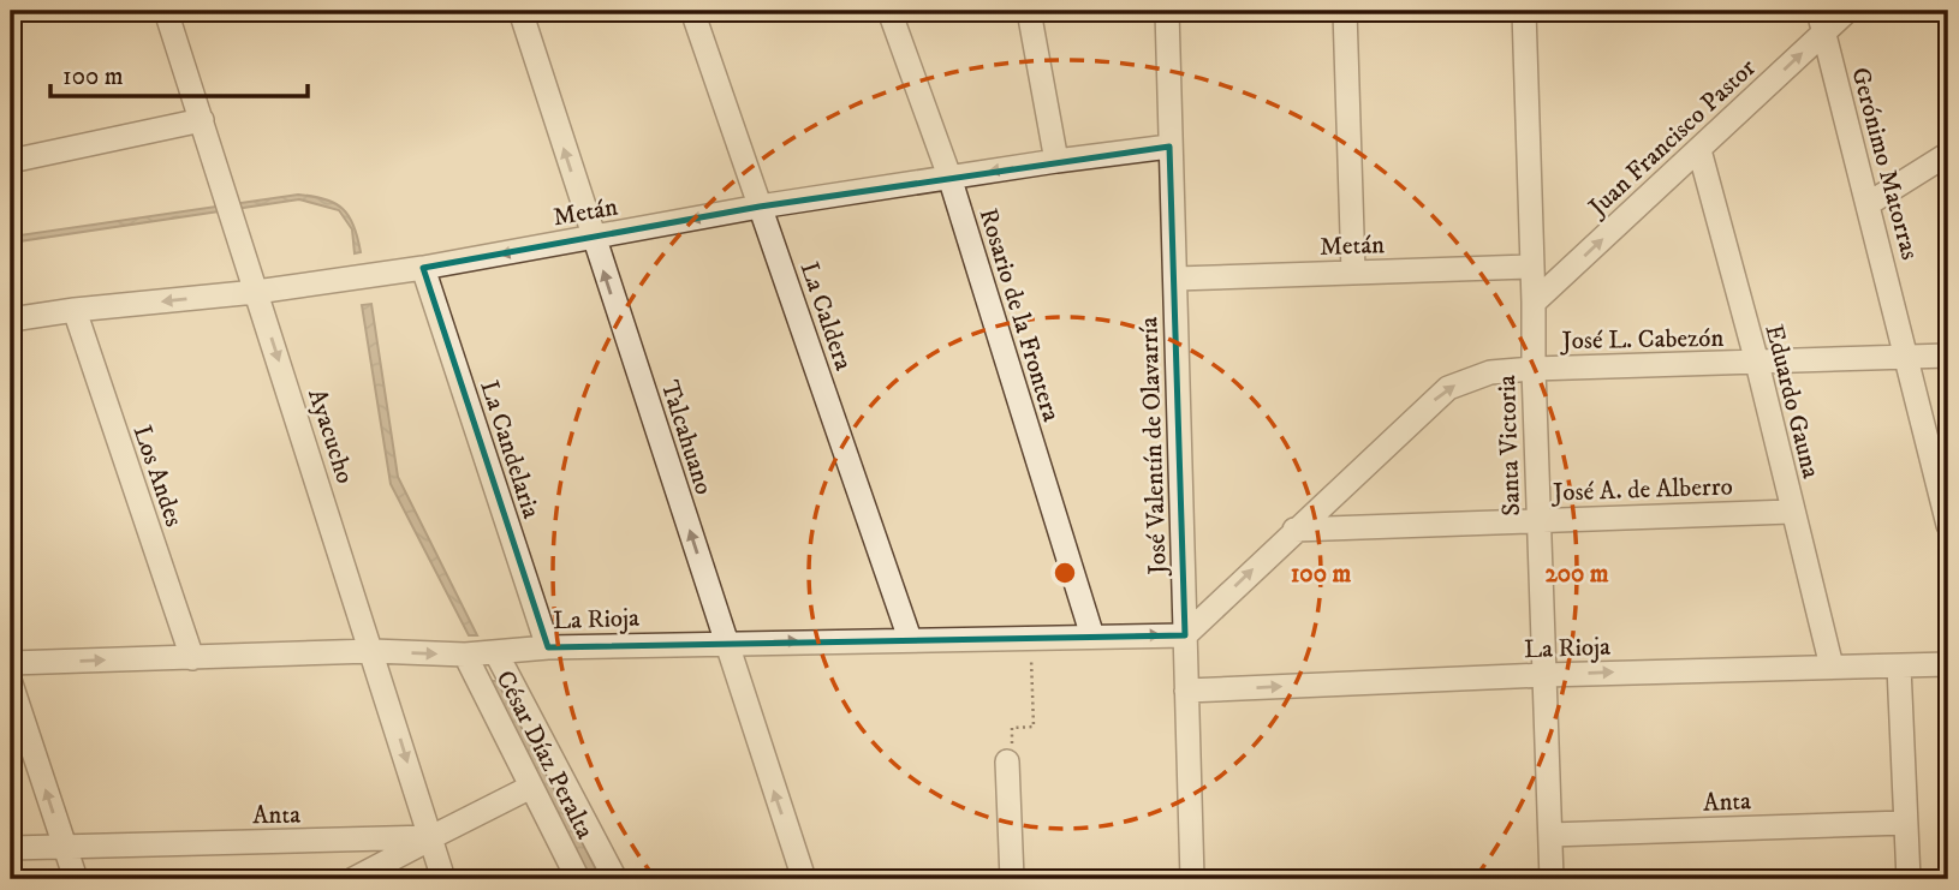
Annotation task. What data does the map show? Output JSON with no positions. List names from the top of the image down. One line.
{"streets":{"street":["Juan Francisco Pastor","Gerónimo Matorras","Metán","Rosario de la Frontera","La Caldera","José L. Cabezón","Eduardo Gauna","Ayacucho","Talcahuano","José Valentín de Olavarría","Santa Victoria","La Candelaria","Los Andes","José A. de Alberro","La Rioja","César Díaz Peralta","Anta"]},"crossings":[["Juan Francisco Pastor","Gerónimo Matorras"],["Juan Francisco Pastor","Eduardo Gauna"],["Juan Francisco Pastor","Santa Victoria"],["Gerónimo Matorras","José L. Cabezón"],["Metán","Rosario de la Frontera"],["Metán","La Caldera"],["Metán","Ayacucho"],["Metán","Talcahuano"],["Metán","José Valentín de Olavarría"],["Metán","Santa Victoria"],["Metán","La Candelaria"],["Metán","Los Andes"],["Rosario de la Frontera","La Rioja"],["La Caldera","La Rioja"],["José L. Cabezón","Eduardo Gauna"],["José L. Cabezón","Santa Victoria"],["José L. Cabezón","José A. de Alberro"],["Eduardo Gauna","José A. de Alberro"],["Eduardo Gauna","La Rioja"],["Ayacucho","La Rioja"],["Ayacucho","Anta"],["Talcahuano","La Rioja"],["José Valentín de Olavarría","La Rioja"],["Santa Victoria","José A. de Alberro"],["Santa Victoria","La Rioja"],["Santa Victoria","Anta"],["La Candelaria","La Rioja"],["Los Andes","La Rioja"],["La Rioja","César Díaz Peralta"],["César Díaz Peralta","Anta"]],"one_way":["Juan Francisco Pastor","Metán","José L. Cabezón","Ayacucho","Talcahuano","La Rioja"],"scale_bar":"100 m","rings":["100 m","200 m"]}
